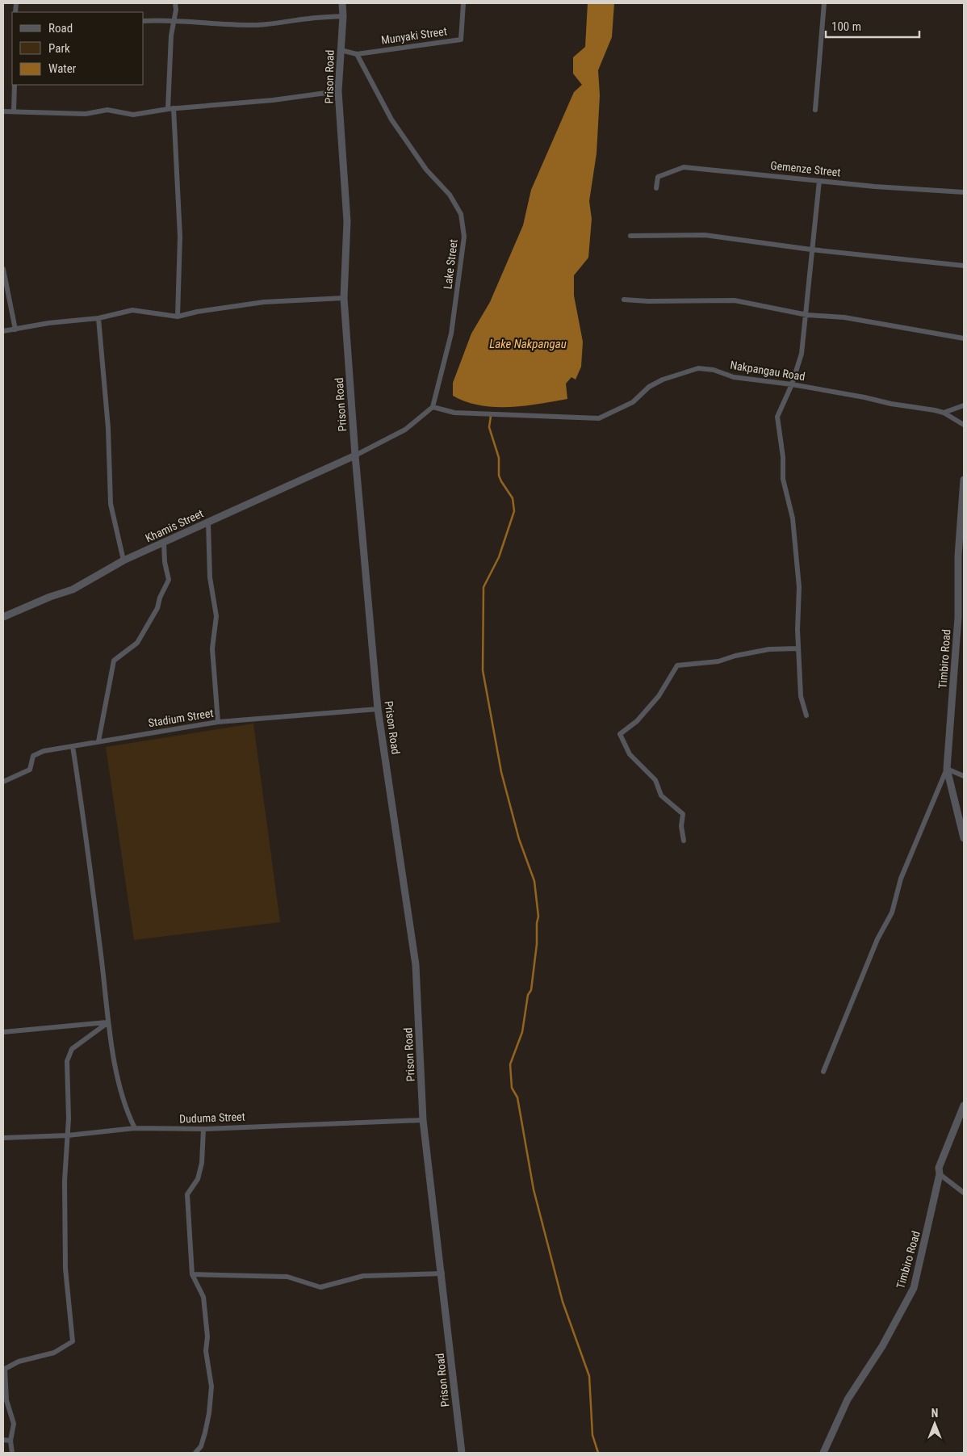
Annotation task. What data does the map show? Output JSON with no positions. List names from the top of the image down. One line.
{"streets":{"street":["Munyaki Street","Prison Road","Gemenze Street","Lake Street","Nakpangau Road","Khamis Street","Timbiro Road","Stadium Street","Duduma Street"]},"crossings":[["Munyaki Street","Lake Street"],["Prison Road","Khamis Street"],["Prison Road","Stadium Street"],["Prison Road","Duduma Street"],["Lake Street","Nakpangau Road"]],"water":["Lake Nakpangau"],"legend":["Road","Park","Water"],"scale_bar":"100 m","north":"top"}
